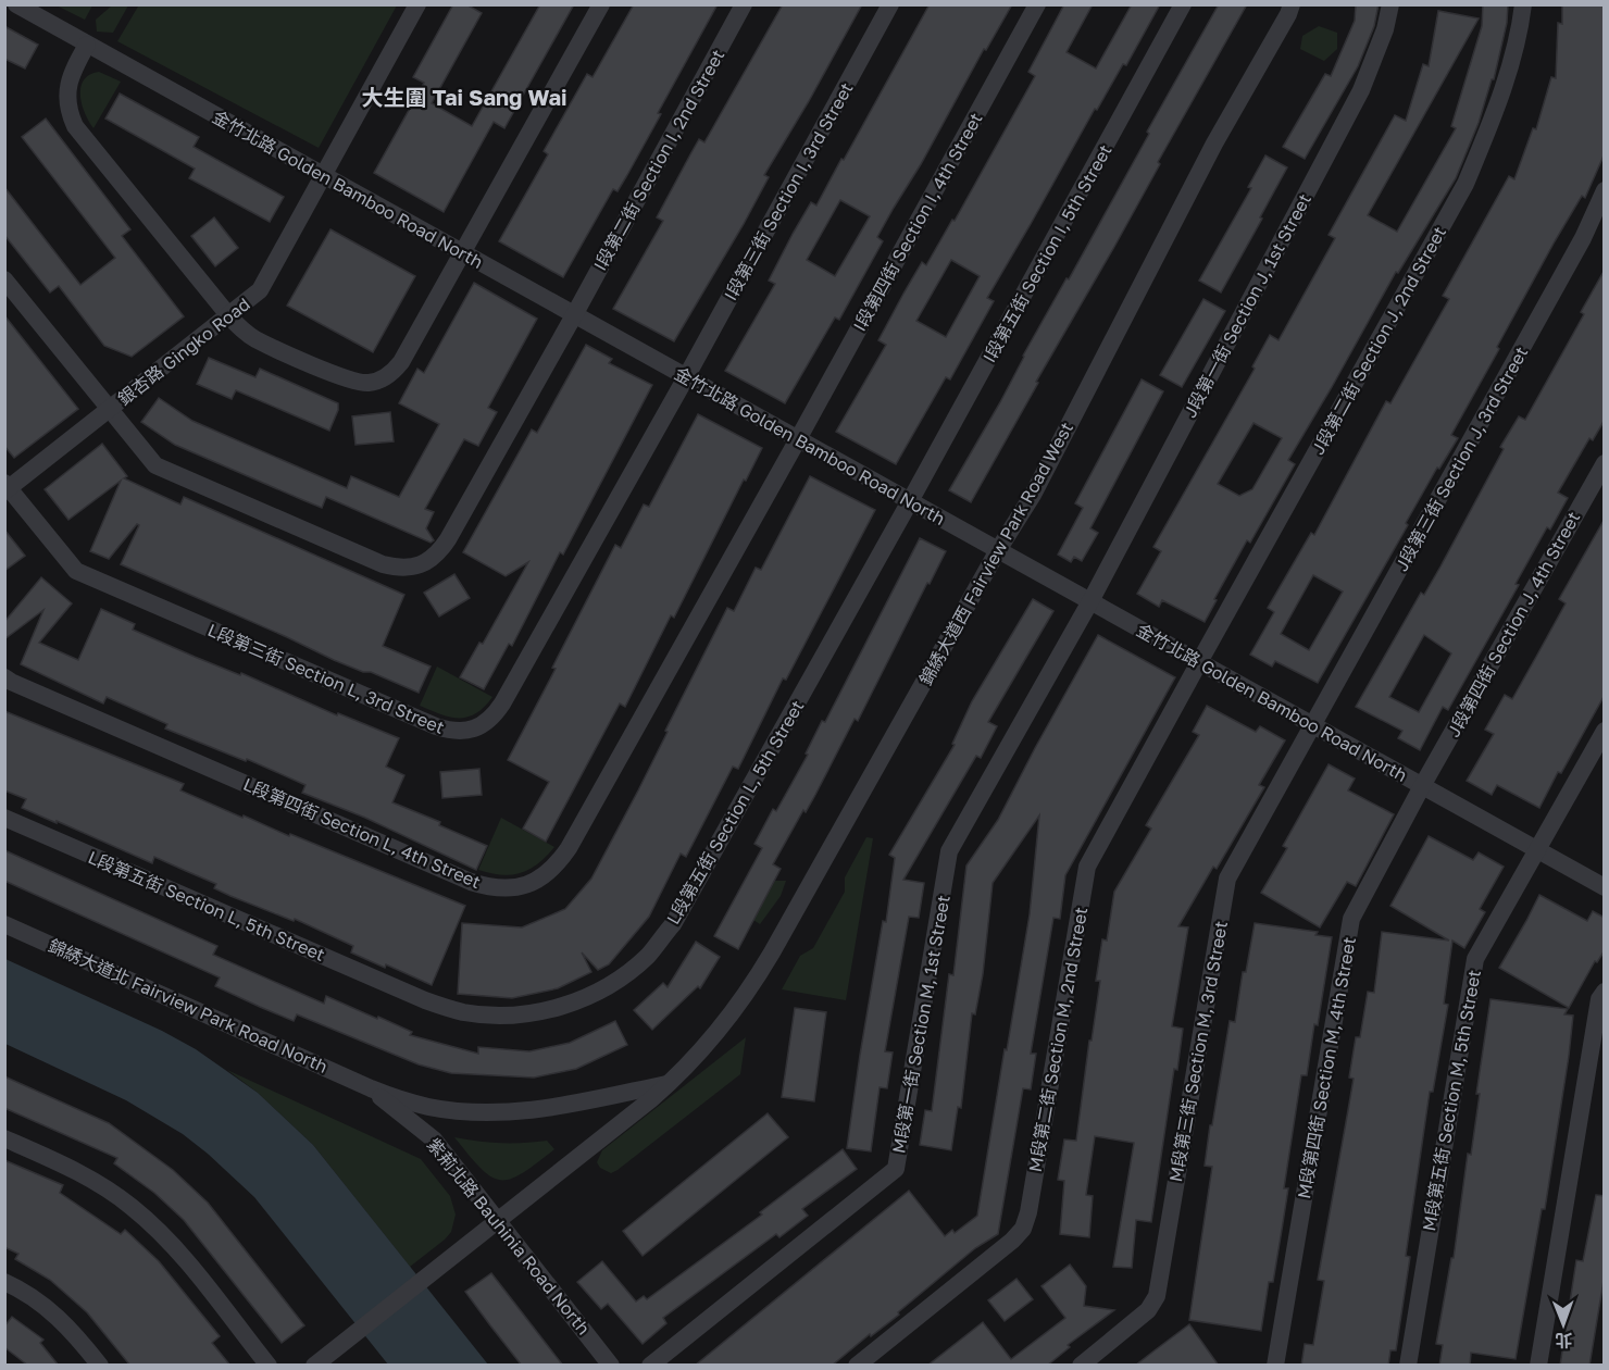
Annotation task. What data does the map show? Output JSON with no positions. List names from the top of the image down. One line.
{"streets":{"street":["I段第二街 Section I, 2nd Street","金竹北路 Golden Bamboo Road North","I段第三街 Section I, 3rd Street","I段第四街 Section I, 4th Street","I段第五街 Section I, 5th Street","J段第一街 Section J, 1st Street","J段第二街 Section J, 2nd Street","銀杏路 Gingko Road","J段第三街 Section J, 3rd Street","錦綉大道西 Fairview Park Road West","J段第四街 Section J, 4th Street","L段第三街 Section L, 3rd Street","L段第五街 Section L, 5th Street","L段第四街 Section L, 4th Street","錦綉大道北 Fairview Park Road North","M段第一街 Section M, 1st Street","M段第二街 Section M, 2nd Street","M段第三街 Section M, 3rd Street","M段第四街 Section M, 4th Street","M段第五街 Section M, 5th Street","紫荊北路 Bauhinia Road North"]},"crossings":[["I段第二街 Section I, 2nd Street","金竹北路 Golden Bamboo Road North"],["I段第二街 Section I, 2nd Street","銀杏路 Gingko Road"],["金竹北路 Golden Bamboo Road North","I段第三街 Section I, 3rd Street"],["金竹北路 Golden Bamboo Road North","I段第四街 Section I, 4th Street"],["金竹北路 Golden Bamboo Road North","I段第五街 Section I, 5th Street"],["金竹北路 Golden Bamboo Road North","J段第一街 Section J, 1st Street"],["金竹北路 Golden Bamboo Road North","J段第二街 Section J, 2nd Street"],["金竹北路 Golden Bamboo Road North","銀杏路 Gingko Road"],["金竹北路 Golden Bamboo Road North","J段第三街 Section J, 3rd Street"],["金竹北路 Golden Bamboo Road North","錦綉大道西 Fairview Park Road West"],["金竹北路 Golden Bamboo Road North","J段第四街 Section J, 4th Street"],["金竹北路 Golden Bamboo Road North","L段第三街 Section L, 3rd Street"],["金竹北路 Golden Bamboo Road North","L段第五街 Section L, 5th Street"],["金竹北路 Golden Bamboo Road North","L段第四街 Section L, 4th Street"],["金竹北路 Golden Bamboo Road North","M段第一街 Section M, 1st Street"],["金竹北路 Golden Bamboo Road North","M段第二街 Section M, 2nd Street"],["金竹北路 Golden Bamboo Road North","M段第三街 Section M, 3rd Street"],["金竹北路 Golden Bamboo Road North","M段第四街 Section M, 4th Street"],["金竹北路 Golden Bamboo Road North","M段第五街 Section M, 5th Street"],["I段第三街 Section I, 3rd Street","L段第三街 Section L, 3rd Street"],["I段第四街 Section I, 4th Street","L段第四街 Section L, 4th Street"],["I段第五街 Section I, 5th Street","L段第五街 Section L, 5th Street"],["J段第一街 Section J, 1st Street","M段第一街 Section M, 1st Street"],["J段第二街 Section J, 2nd Street","M段第二街 Section M, 2nd Street"],["銀杏路 Gingko Road","L段第三街 Section L, 3rd Street"],["J段第三街 Section J, 3rd Street","M段第三街 Section M, 3rd Street"],["錦綉大道西 Fairview Park Road West","紫荊北路 Bauhinia Road North"],["J段第四街 Section J, 4th Street","M段第四街 Section M, 4th Street"],["錦綉大道北 Fairview Park Road North","紫荊北路 Bauhinia Road North"]],"districts":["大生圍 Tai Sang Wai"],"north":"bottom"}
